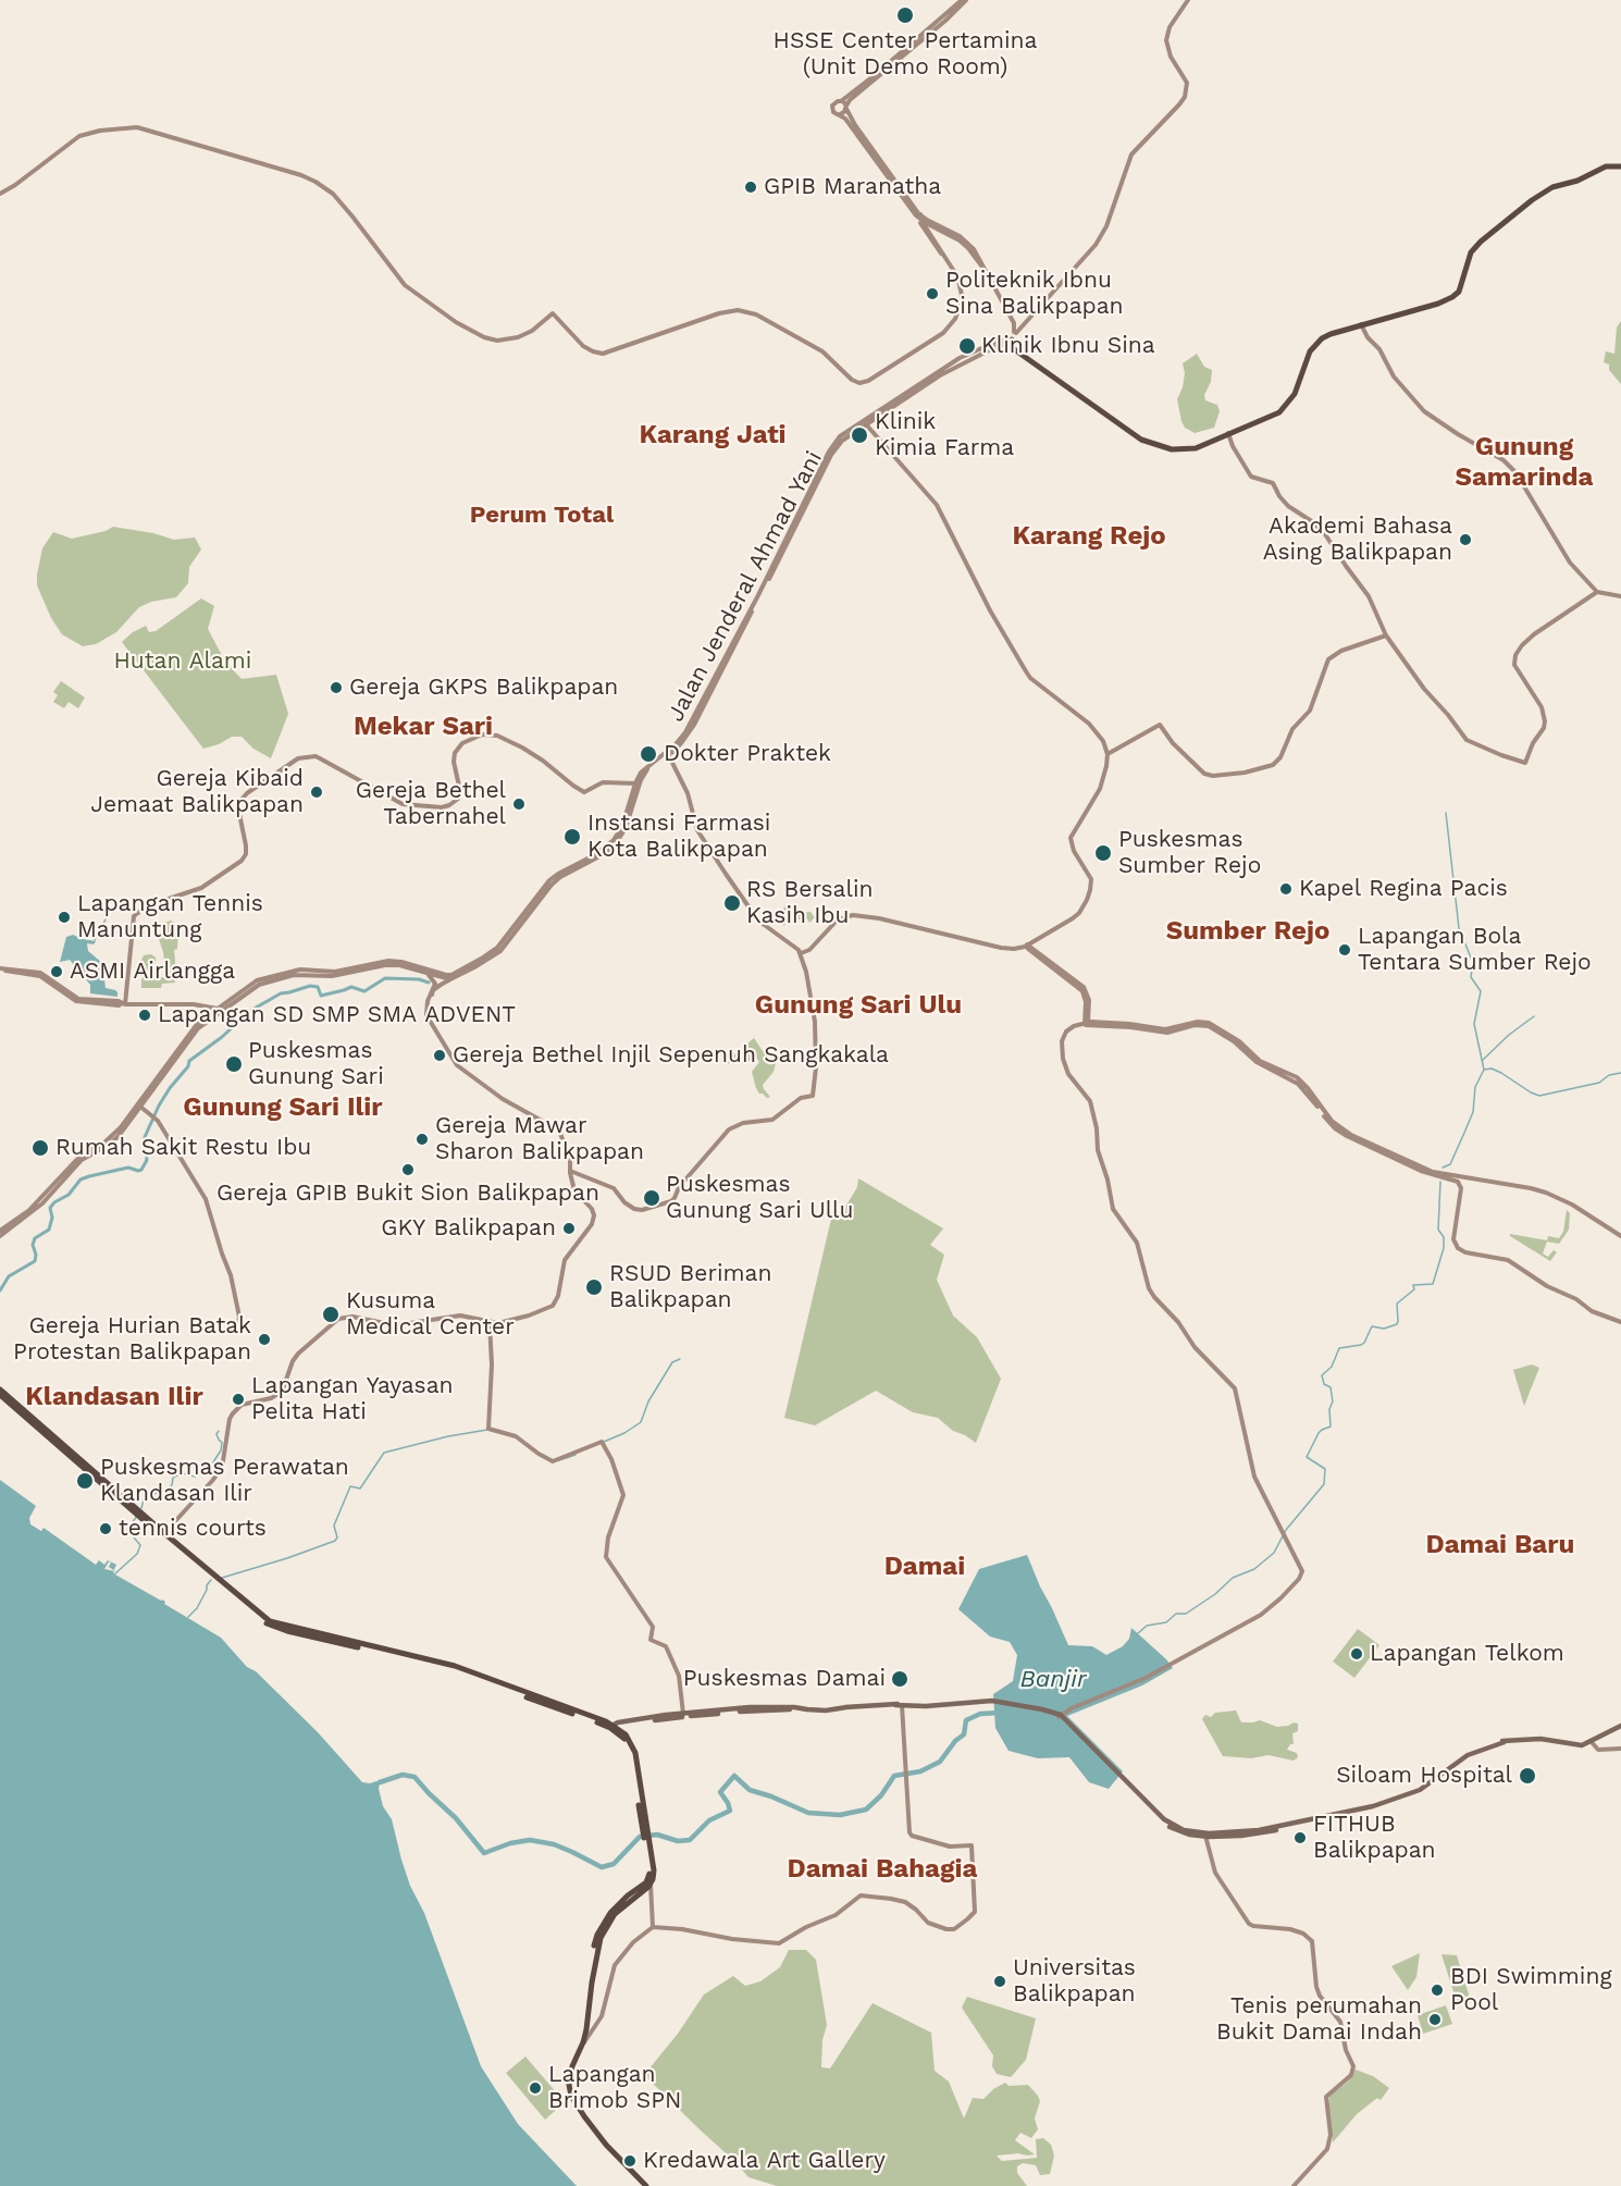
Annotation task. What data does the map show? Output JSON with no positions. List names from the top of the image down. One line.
{"streets":{"main road":["Jalan Jenderal Ahmad Yani"]},"districts":["Karang Jati","Gunung Samarinda","Perum Total","Karang Rejo","Mekar Sari","Sumber Rejo","Gunung Sari Ulu","Gunung Sari Ilir","Klandasan Ilir","Damai Baru","Damai","Damai Bahagia"],"water":["Banjir"],"parks":["Hutan Alami"],"places":["HSSE Center Pertamina (Unit Demo Room)","GPIB Maranatha","Politeknik Ibnu Sina Balikpapan","Klinik Ibnu Sina","Klinik Kimia Farma","Akademi Bahasa Asing Balikpapan","Gereja GKPS Balikpapan","Dokter Praktek","Gereja Kibaid Jemaat Balikpapan","Gereja Bethel Tabernahel","Instansi Farmasi Kota Balikpapan","Puskesmas Sumber Rejo","Kapel Regina Pacis","RS Bersalin Kasih Ibu","Lapangan Tennis Manuntung","Lapangan Bola Tentara Sumber Rejo","ASMI Airlangga","Lapangan SD SMP SMA ADVENT","Gereja Bethel Injil Sepenuh Sangkakala","Puskesmas Gunung Sari","Gereja Mawar Sharon Balikpapan","Rumah Sakit Restu Ibu","Gereja GPIB Bukit Sion Balikpapan","Puskesmas Gunung Sari Ullu","GKY Balikpapan","RSUD Beriman Balikpapan","Kusuma Medical Center","Gereja Hurian Batak Protestan Balikpapan","Lapangan Yayasan Pelita Hati","Puskesmas Perawatan Klandasan Ilir","tennis courts","Lapangan Telkom","Puskesmas Damai","Siloam Hospital","FITHUB Balikpapan","Universitas Balikpapan","BDI Swimming Pool","Tenis perumahan Bukit Damai Indah","Lapangan Brimob SPN","Kredawala Art Gallery"]}
